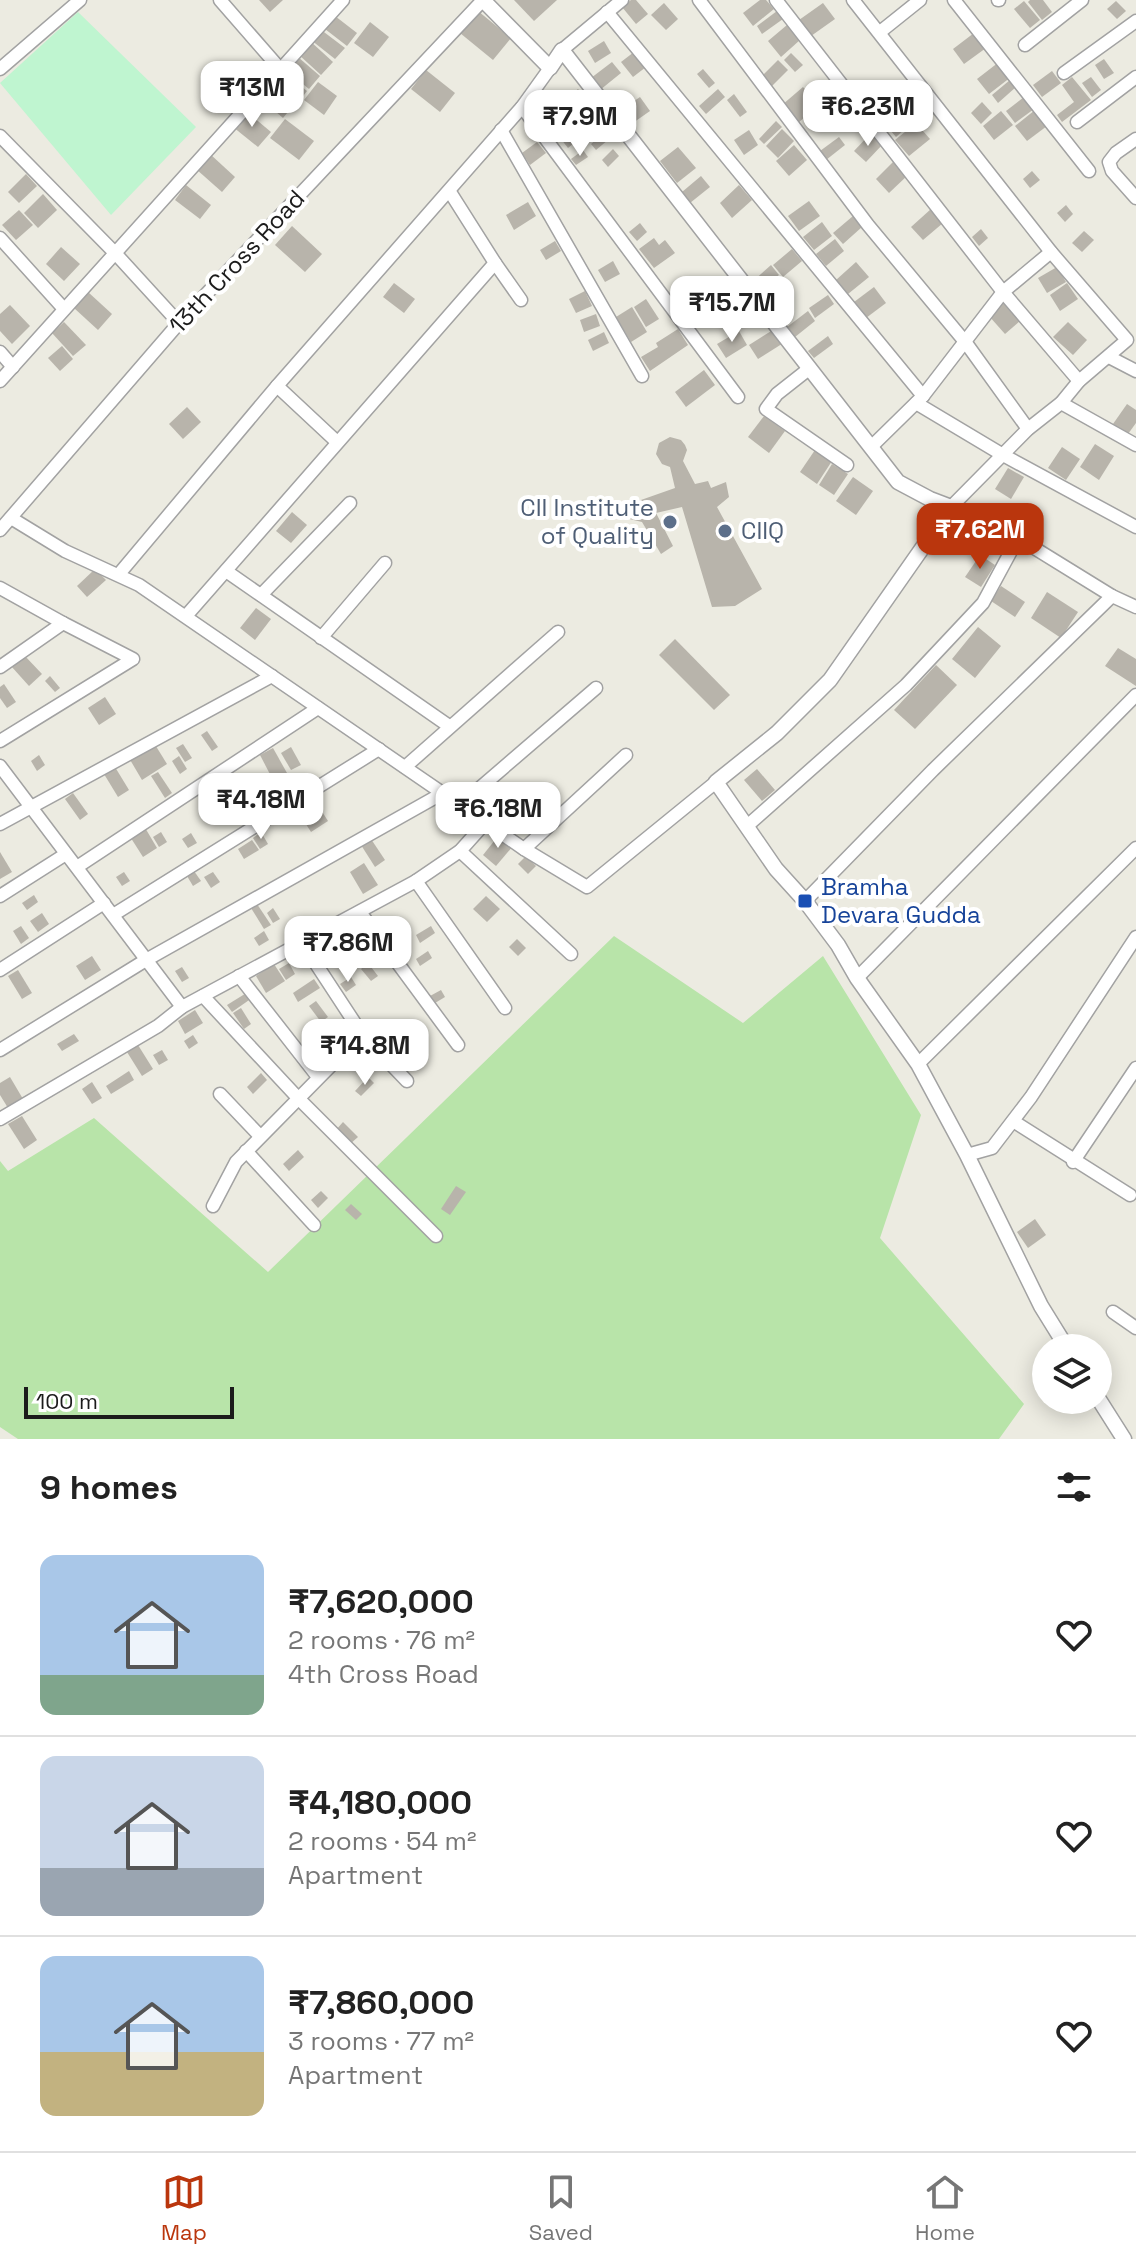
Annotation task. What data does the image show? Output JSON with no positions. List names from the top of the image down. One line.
{"streets":{"street":["13th Cross Road"]},"places":{"other":["CII Institute of Quality","CIIQ"],"transit":["Bramha Devara Gudda"]},"scale_bar":"100 m","page":{"price":["₹13M","₹6.23M","₹7.9M","₹15.7M","₹7.62M","₹4.18M","₹6.18M","₹7.86M","₹14.8M"],"scale":"100 m","heading":"9 homes","list":[{"name":"₹7,620,000","note":"2 rooms · 76 m² · 4th Cross Road"},{"name":"₹4,180,000","note":"2 rooms · 54 m² · Apartment"},{"name":"₹7,860,000","note":"3 rooms · 77 m² · Apartment"}],"tabs":["Map","Saved","Home"]}}
